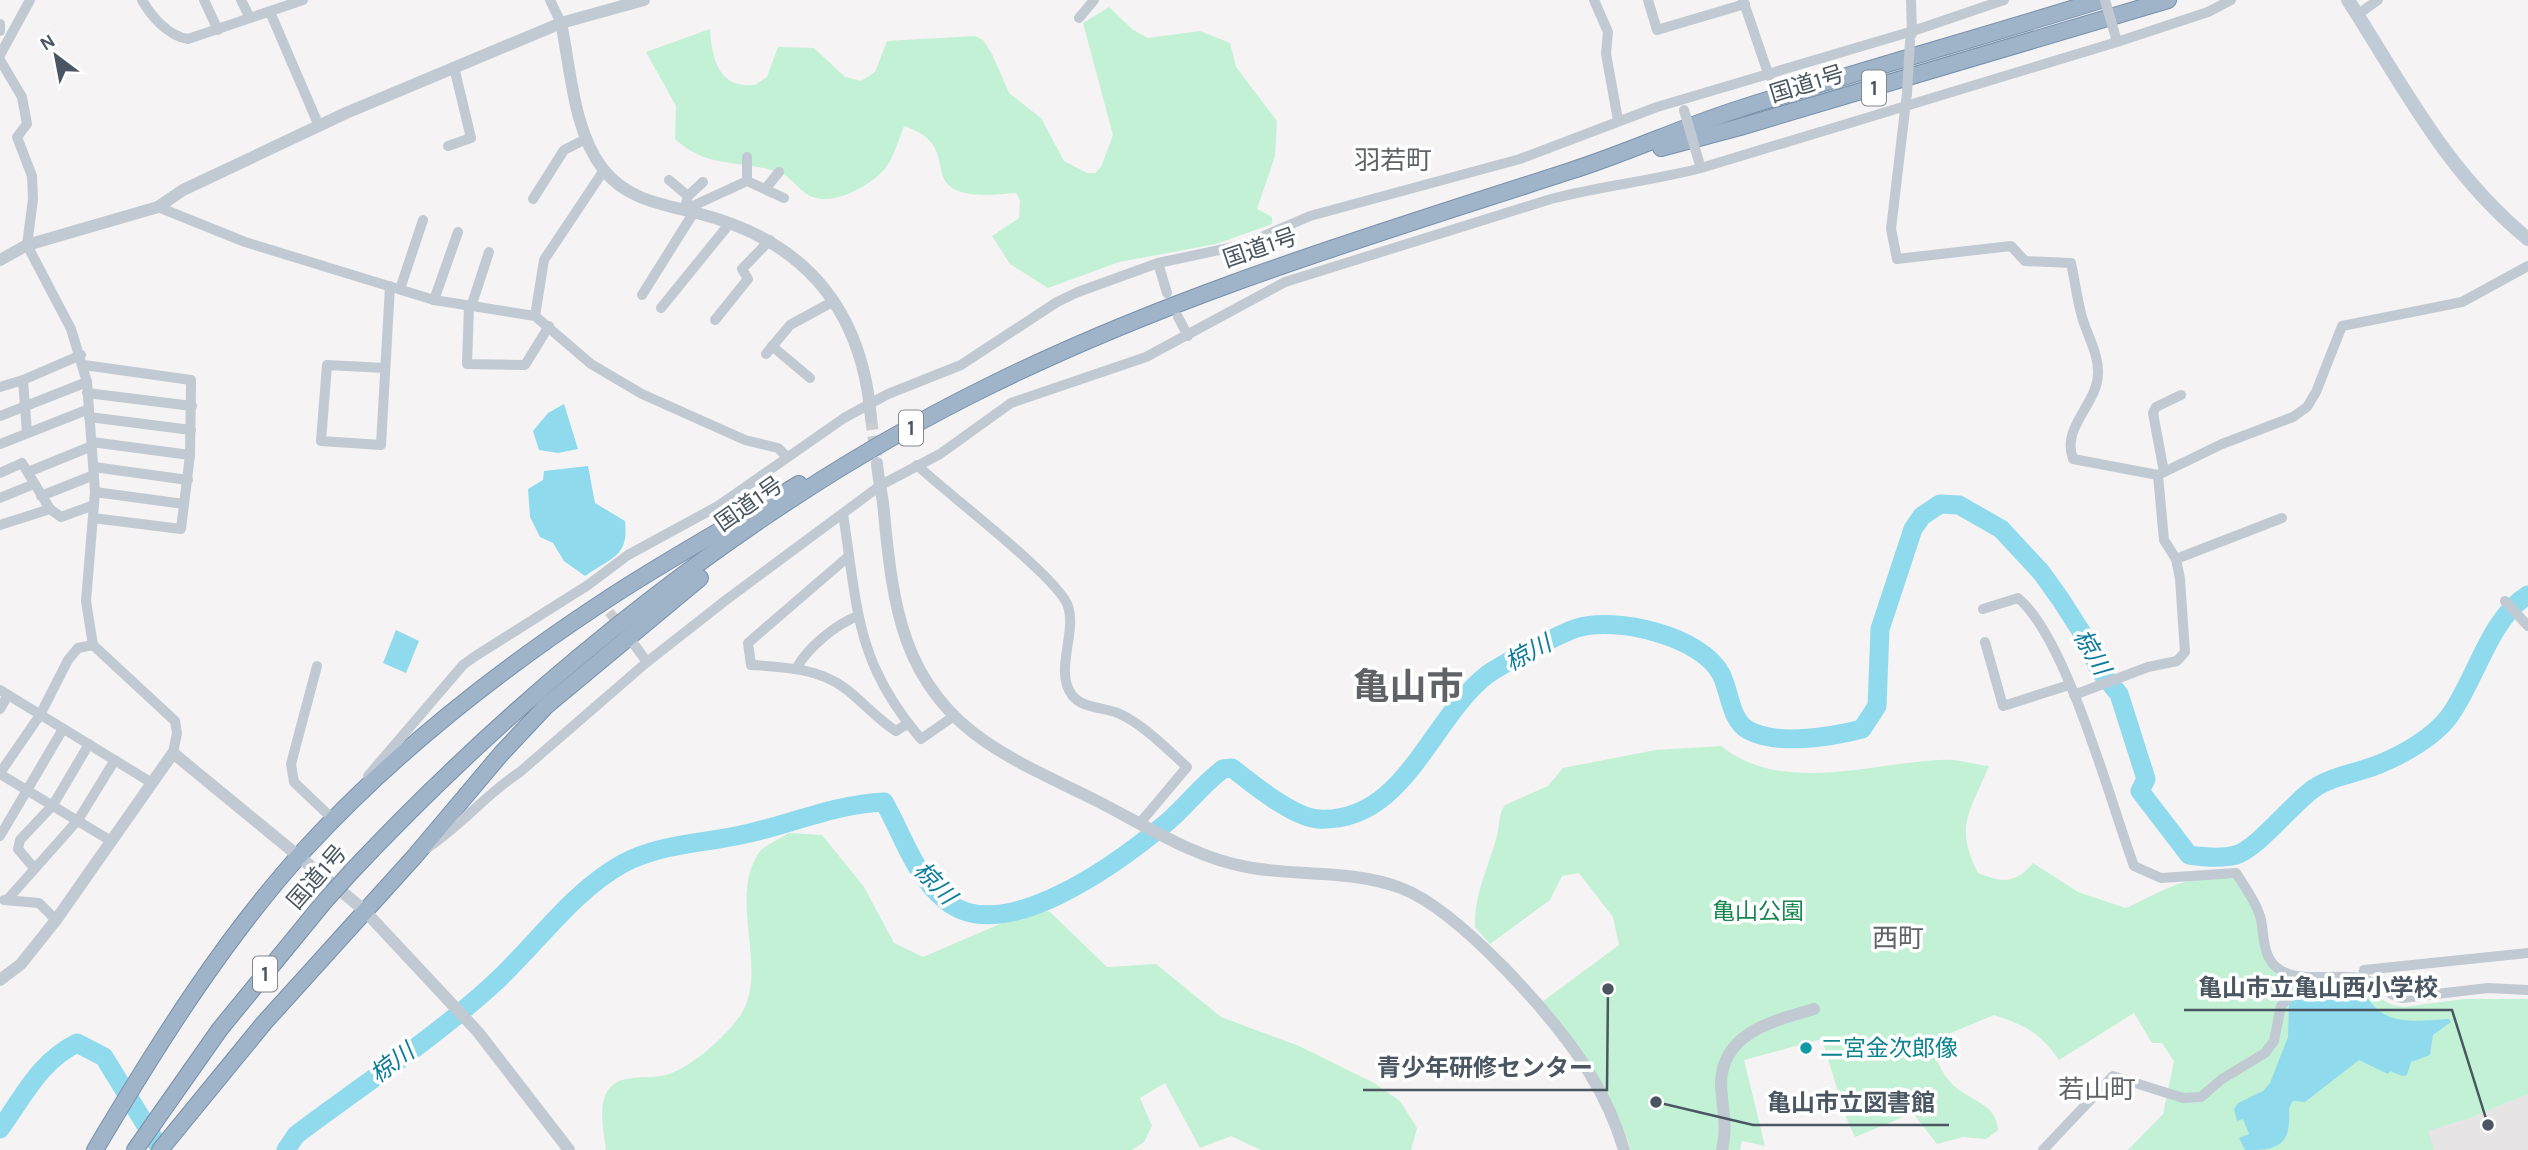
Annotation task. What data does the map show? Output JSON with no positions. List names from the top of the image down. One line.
{"streets":{"highway":["国道1号","1"]},"crossings":[["国道1号","1"]],"districts":["羽若町","亀山市","西町","若山町"],"water":["椋川"],"parks":["亀山公園"],"places":["青少年研修センター","二宮金次郎像","亀山市立図書館","亀山市立亀山西小学校"],"north":"top left"}
